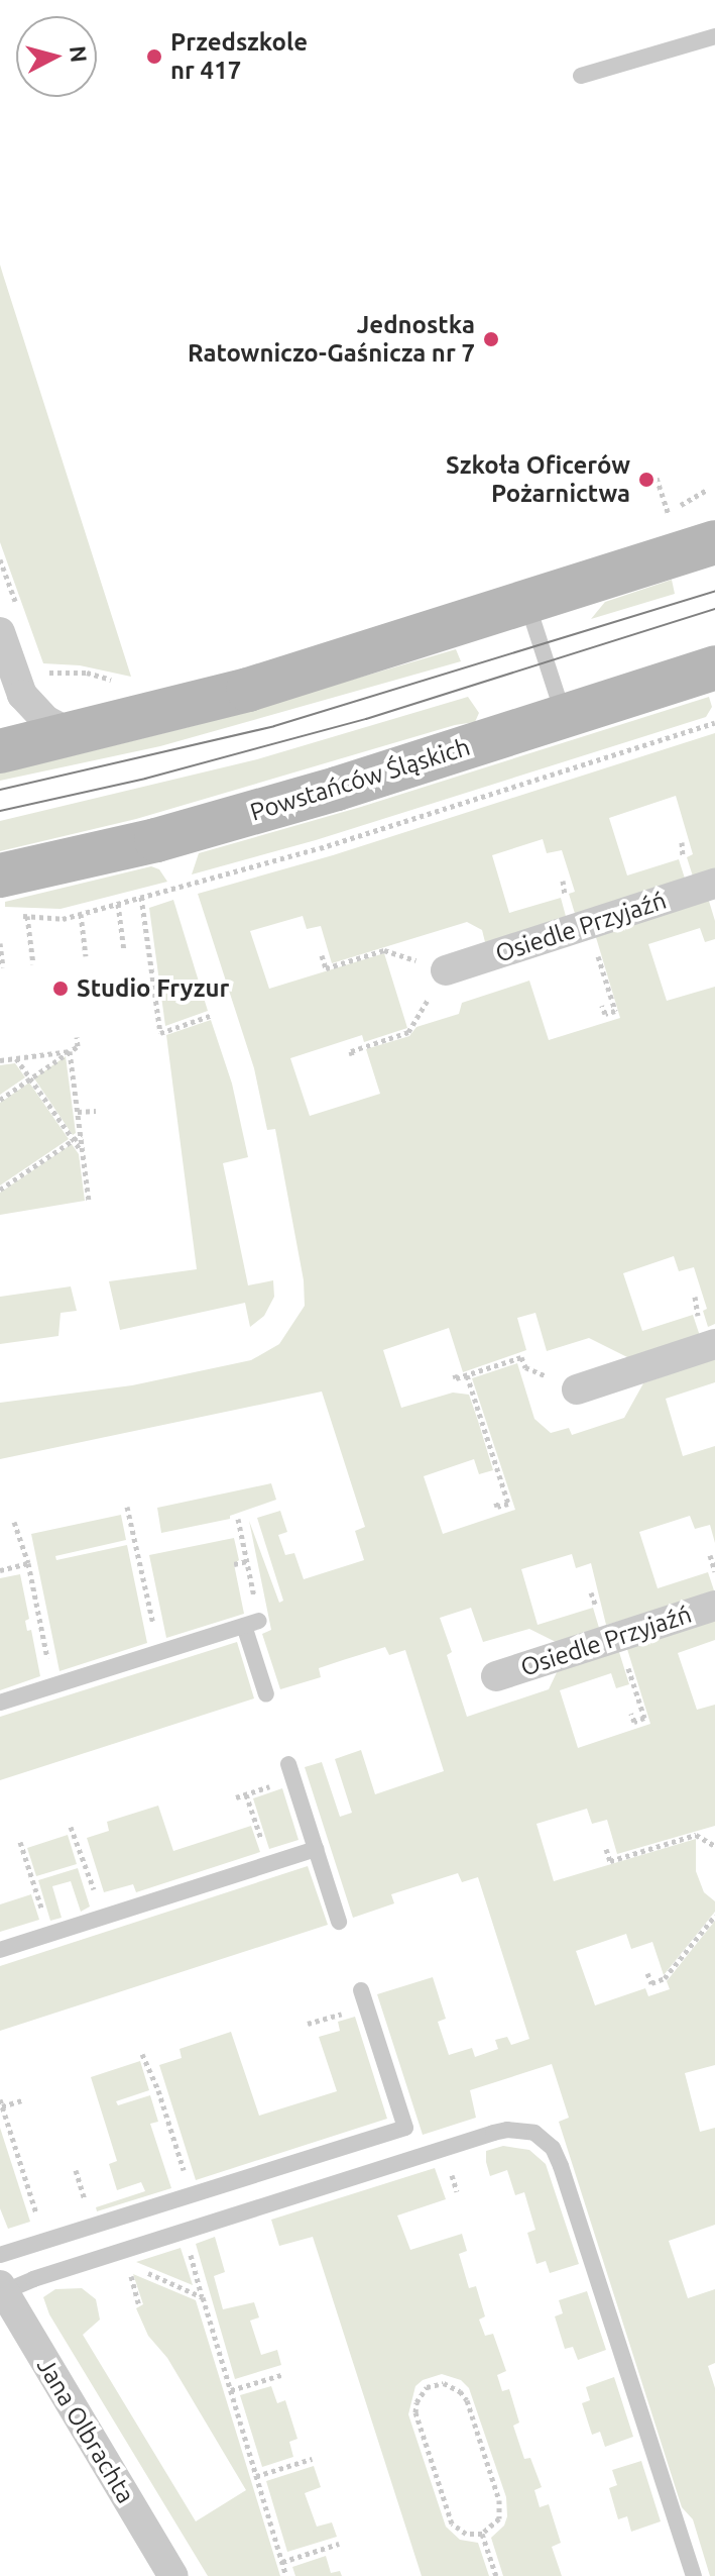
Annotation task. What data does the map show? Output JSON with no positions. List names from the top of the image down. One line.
{"streets":{"main road":["Powstańców Śląskich"],"street":["Osiedle Przyjaźń","Jana Olbrachta"]},"places":["Przedszkole nr 417","Jednostka Ratowniczo-Gaśnicza nr 7","Szkoła Oficerów Pożarnictwa","Studio Fryzur"],"north":"right"}
